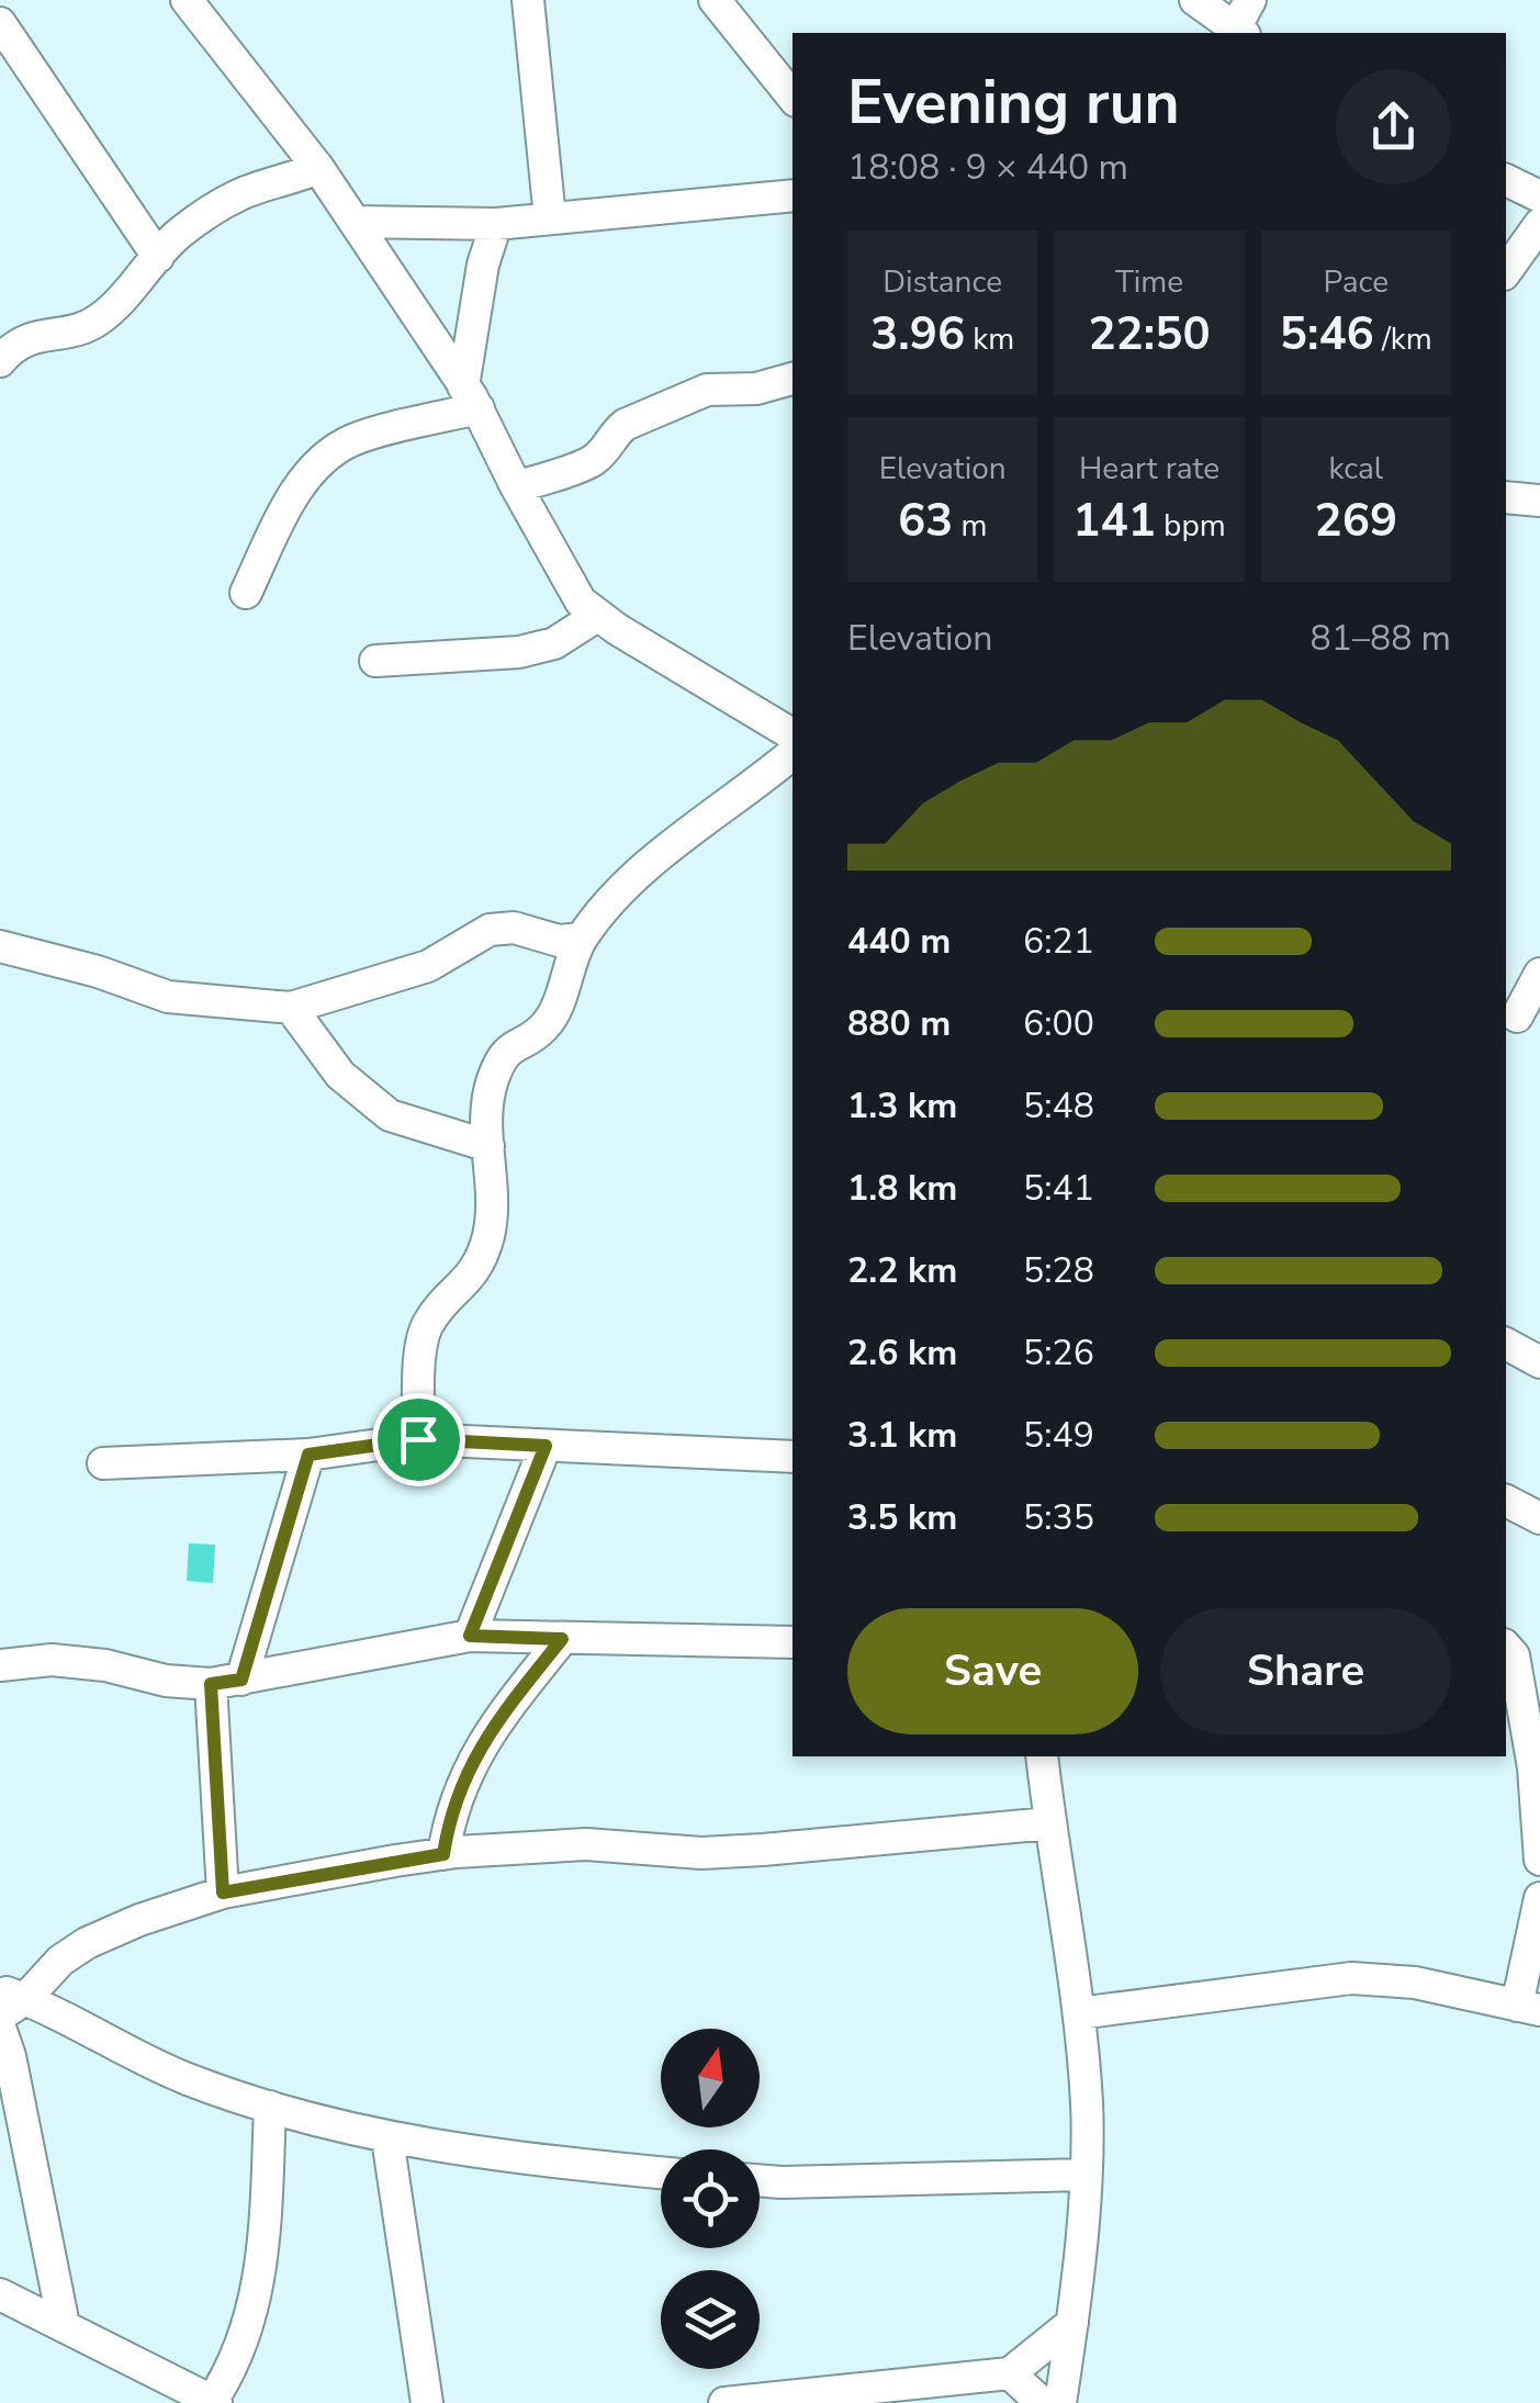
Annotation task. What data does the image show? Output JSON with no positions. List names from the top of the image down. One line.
{"north":"top","page":{"heading":["Evening run","18:08 · 9 × 440 m"],"stats":[["Distance","3.96 km"],["Time","22:50"],["Pace","5:46 /km"],["Elevation","63 m"],["Heart rate","141 bpm"],["kcal","269"]],"chart":["Elevation","81–88 m"],"list":[{"name":"440 m","note":"6:21"},{"name":"880 m","note":"6:00"},{"name":"1.3 km","note":"5:48"},{"name":"1.8 km","note":"5:41"},{"name":"2.2 km","note":"5:28"},{"name":"2.6 km","note":"5:26"},{"name":"3.1 km","note":"5:49"},{"name":"3.5 km","note":"5:35"}],"buttons":["Save","Share"]}}
